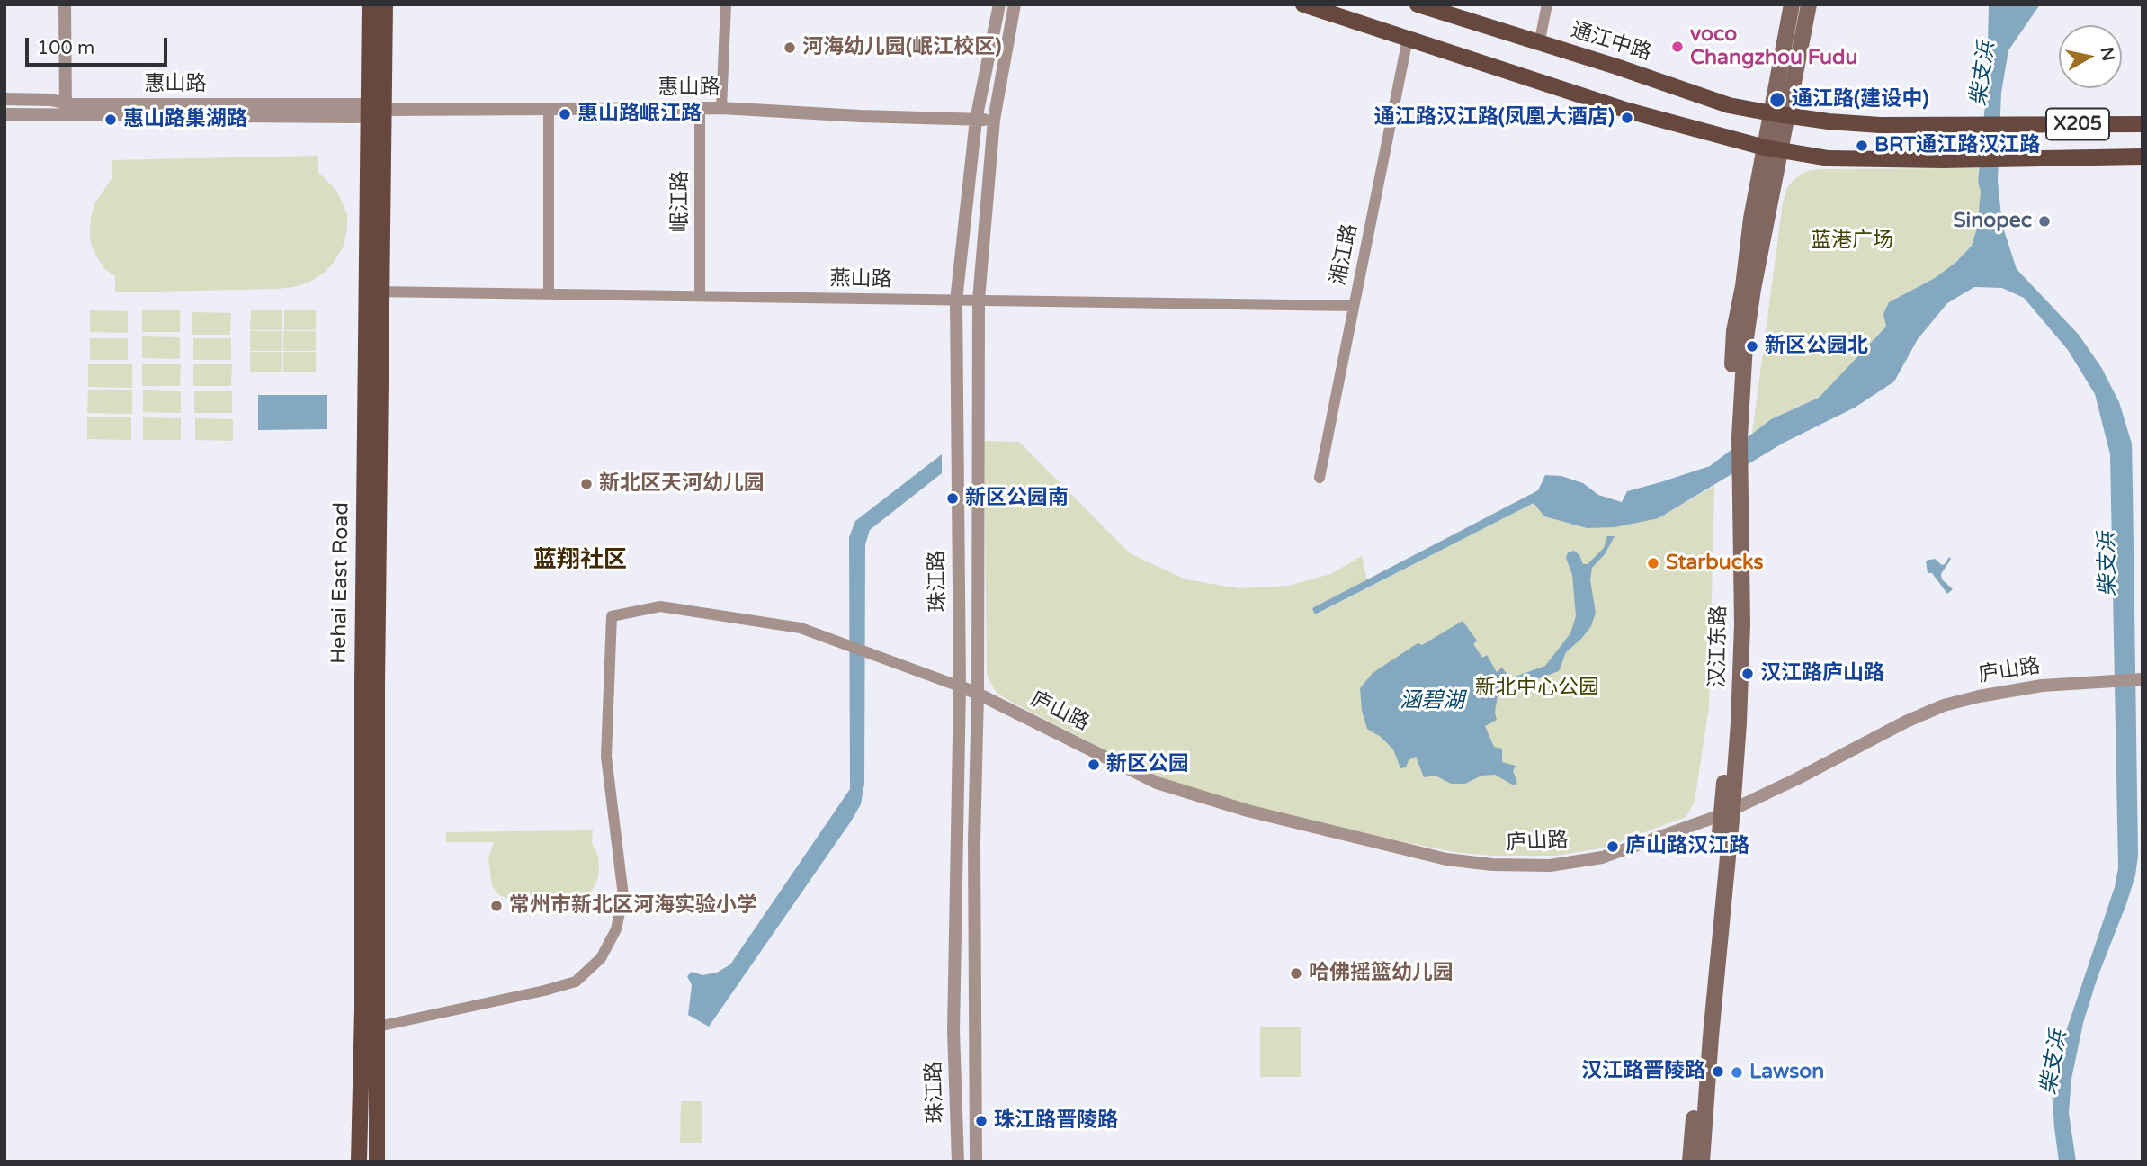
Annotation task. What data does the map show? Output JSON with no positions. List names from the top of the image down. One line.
{"streets":{"main road":["通江中路","X205","Hehai East Road","汉江东路"],"street":["惠山路","岷江路","湘江路","燕山路","珠江路","庐山路"]},"crossings":[["通江中路","汉江东路"],["惠山路","岷江路"],["惠山路","珠江路"],["惠山路","Hehai East Road"],["X205","汉江东路"],["岷江路","燕山路"],["湘江路","燕山路"],["燕山路","珠江路"],["燕山路","Hehai East Road"],["珠江路","庐山路"],["汉江东路","庐山路"]],"districts":["蓝翔社区"],"water":["柴支浜","涵碧湖"],"parks":["蓝港广场","新北中心公园"],"places":["voco Changzhou Fudu","河海幼儿园(岷江校区)","通江路(建设中)","惠山路岷江路","通江路汉江路(凤凰大酒店)","惠山路巢湖路","BRT通江路汉江路","Sinopec","新区公园北","新北区天河幼儿园","新区公园南","Starbucks","汉江路庐山路","新区公园","庐山路汉江路","常州市新北区河海实验小学","哈佛摇篮幼儿园","汉江路晋陵路","Lawson","珠江路晋陵路"],"scale_bar":"100 m","north":"right"}
